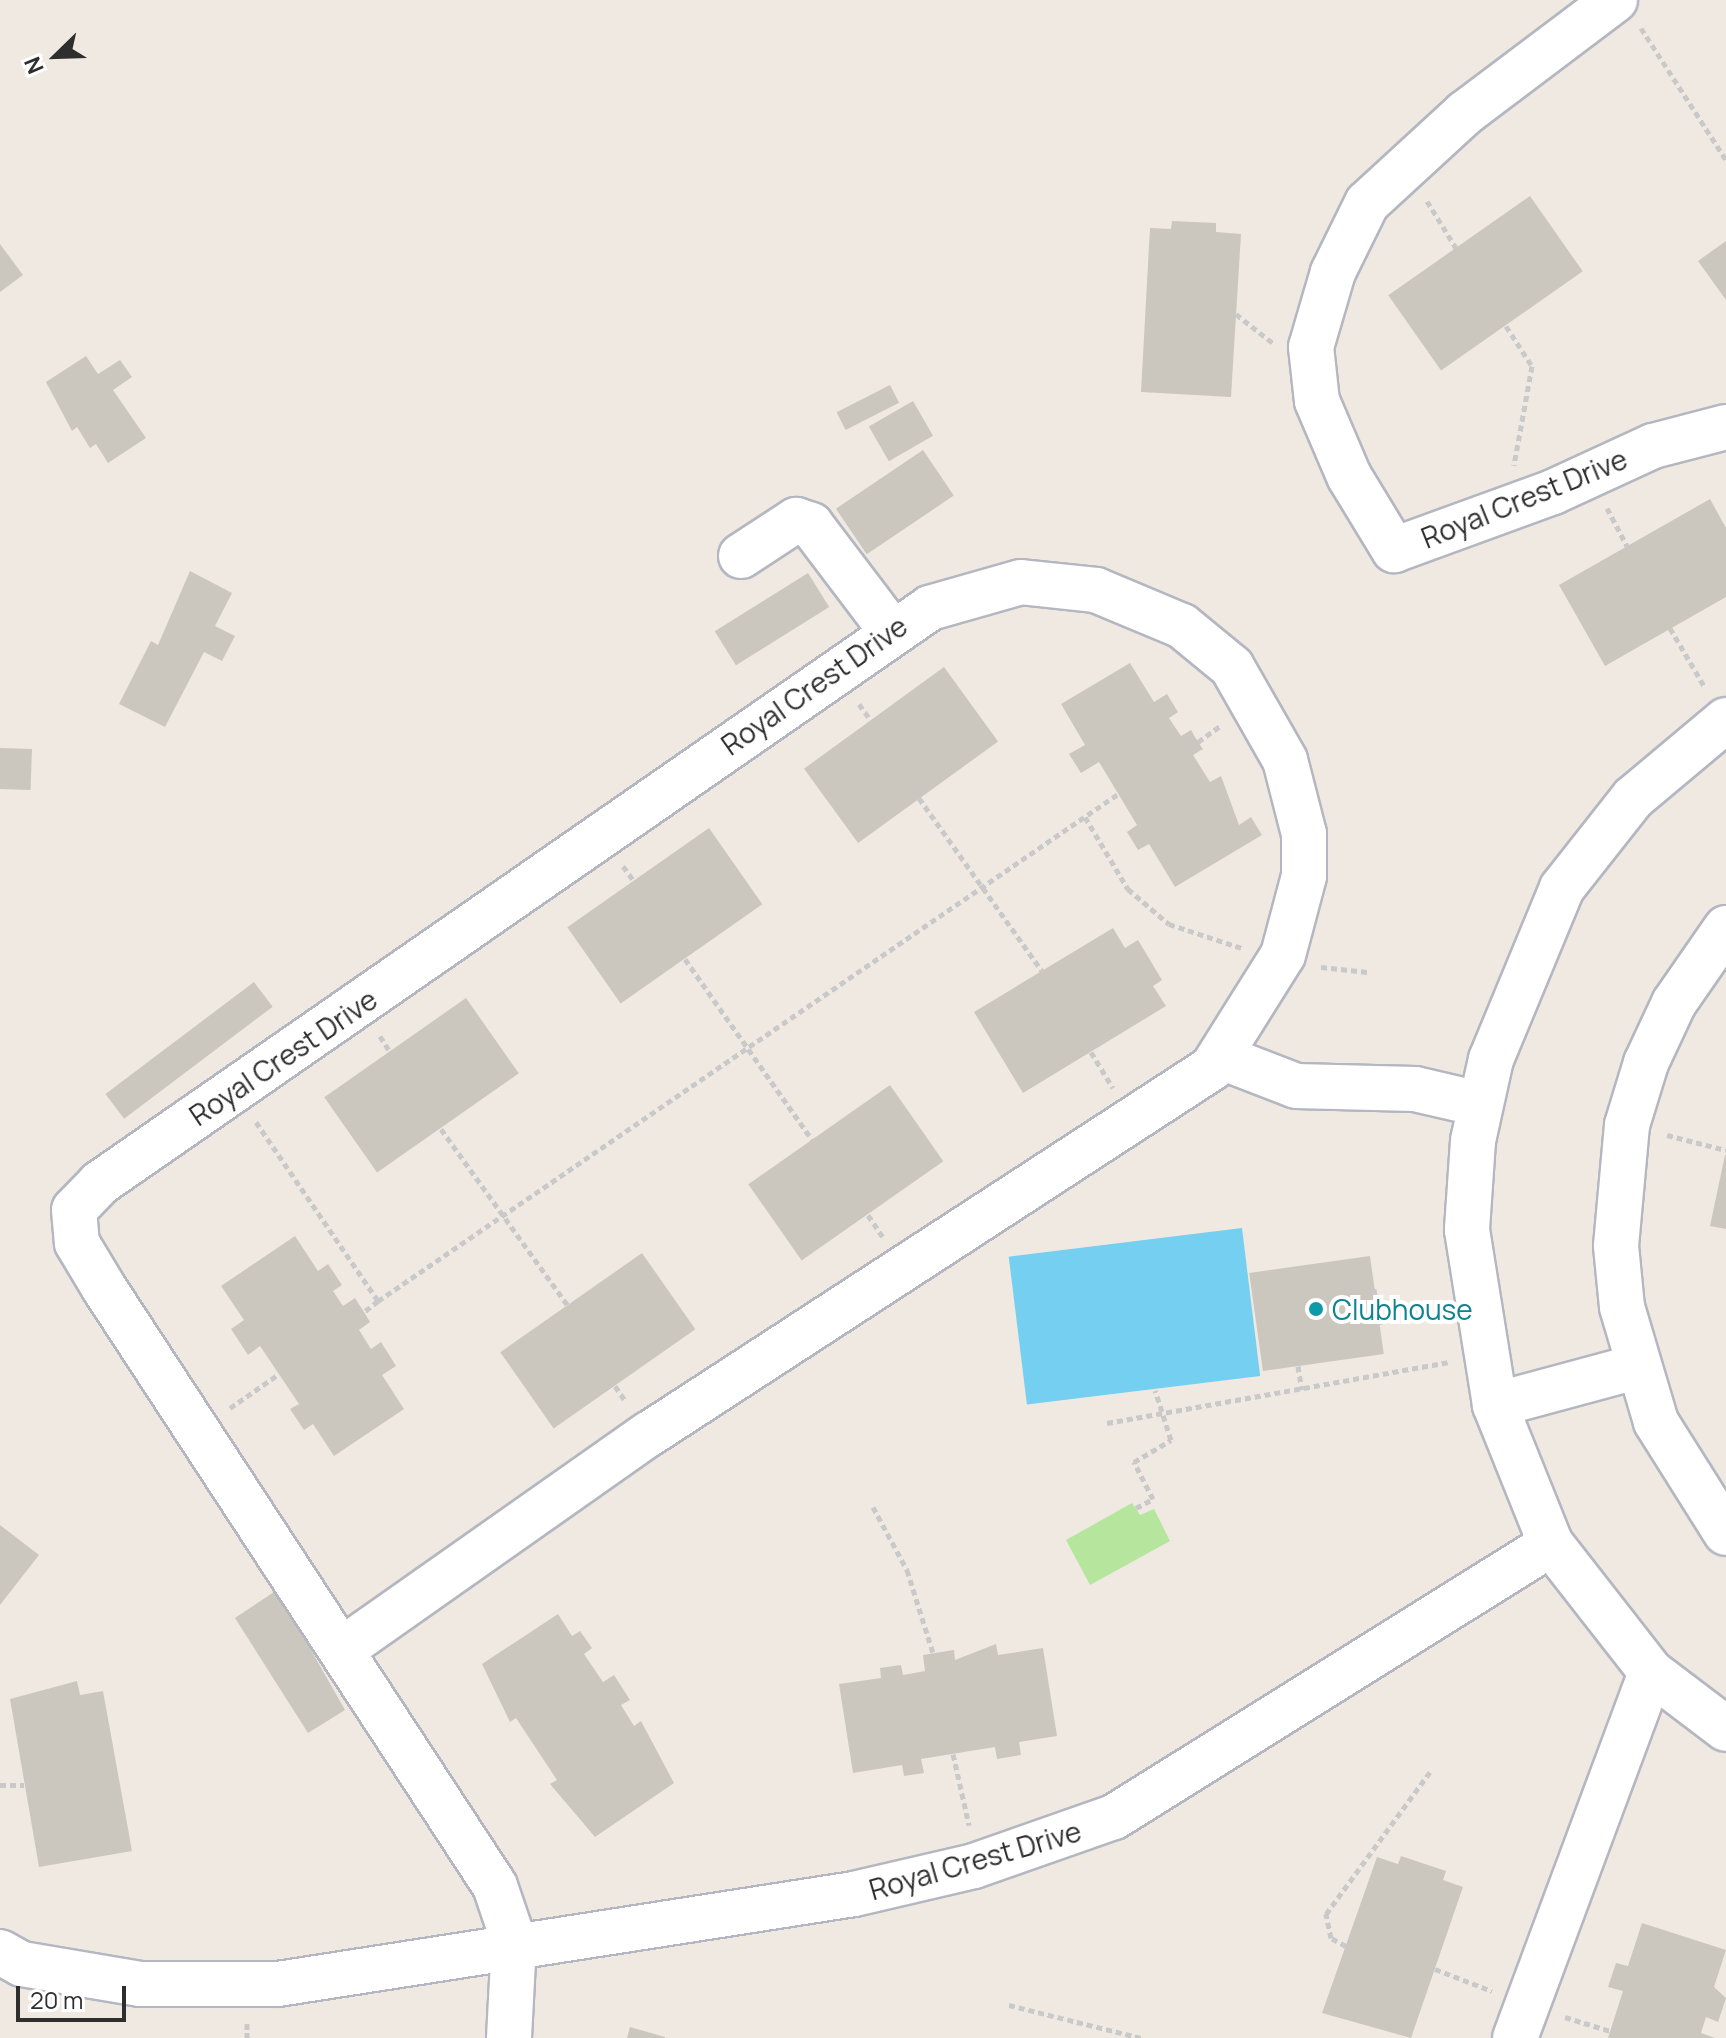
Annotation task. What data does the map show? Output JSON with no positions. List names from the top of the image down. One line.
{"streets":{"street":["Royal Crest Drive"]},"places":["Clubhouse"],"scale_bar":"20 m","north":"bottom left"}
